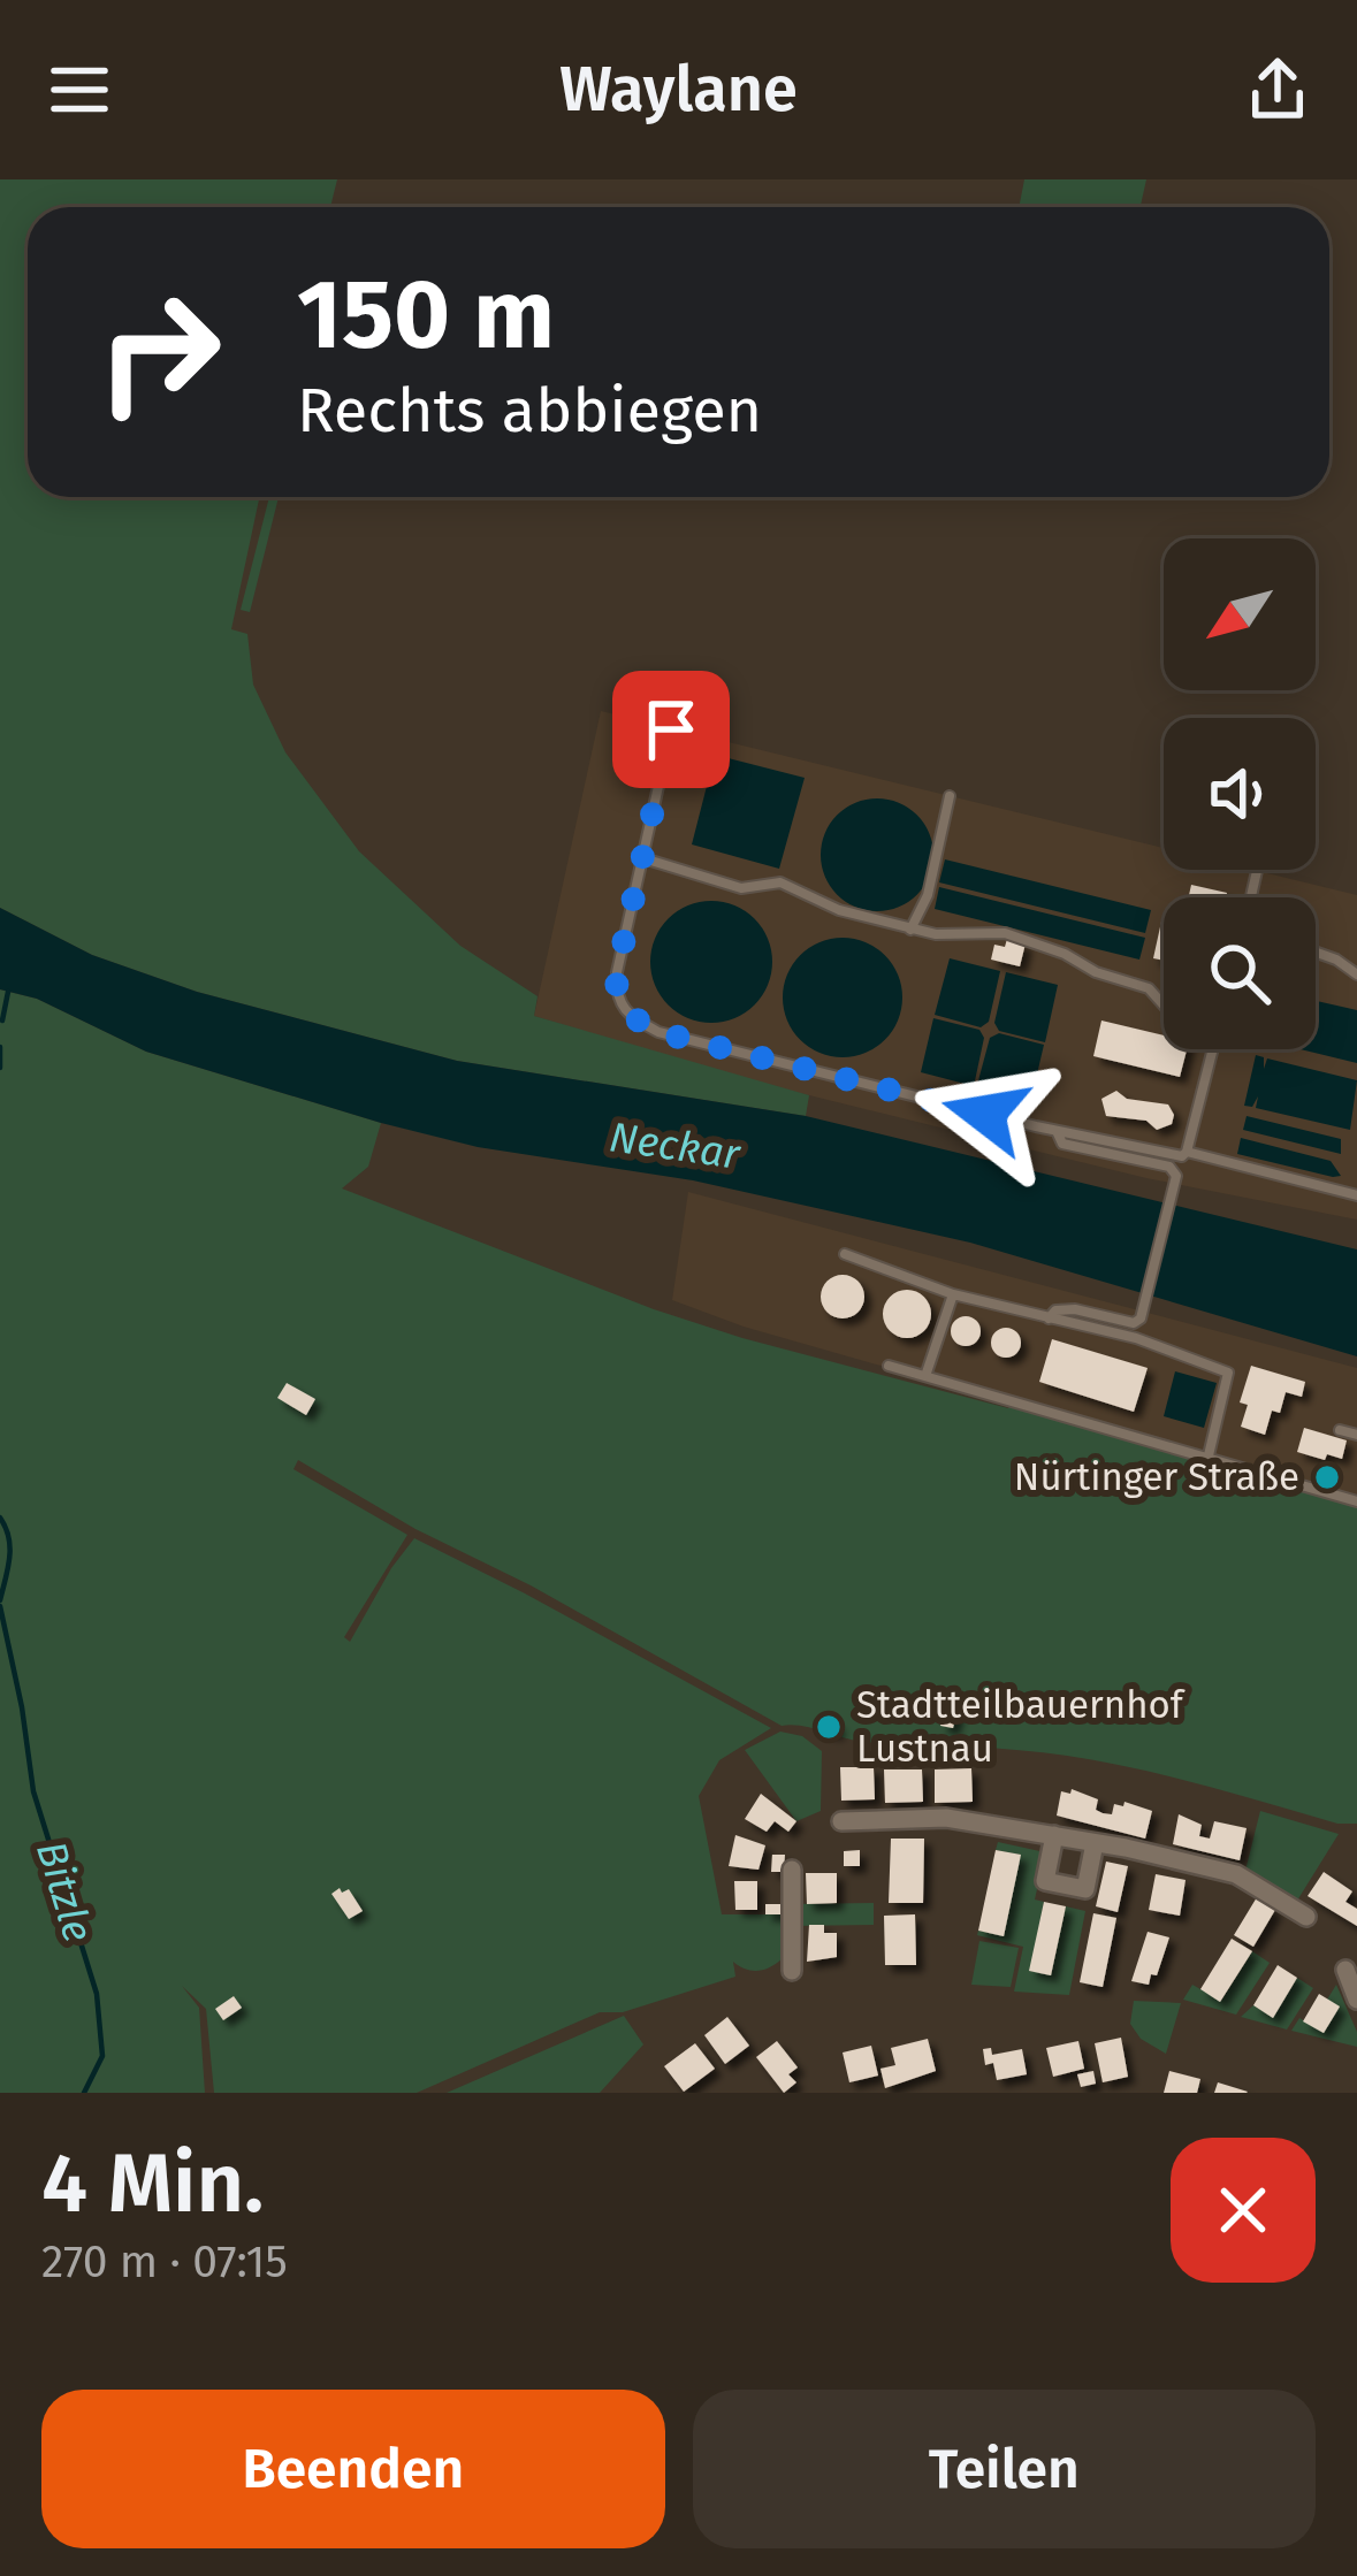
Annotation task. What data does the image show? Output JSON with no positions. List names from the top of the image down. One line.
{"water":["Neckar","Bitzle"],"places":["Nürtinger Straße","Stadtteilbauernhof Lustnau"],"north":"bottom left","page":{"header":"Waylane","turn":["150 m","Rechts abbiegen"],"heading":["4 Min.","270 m · 07:15"],"buttons":["Beenden","Teilen"]}}
